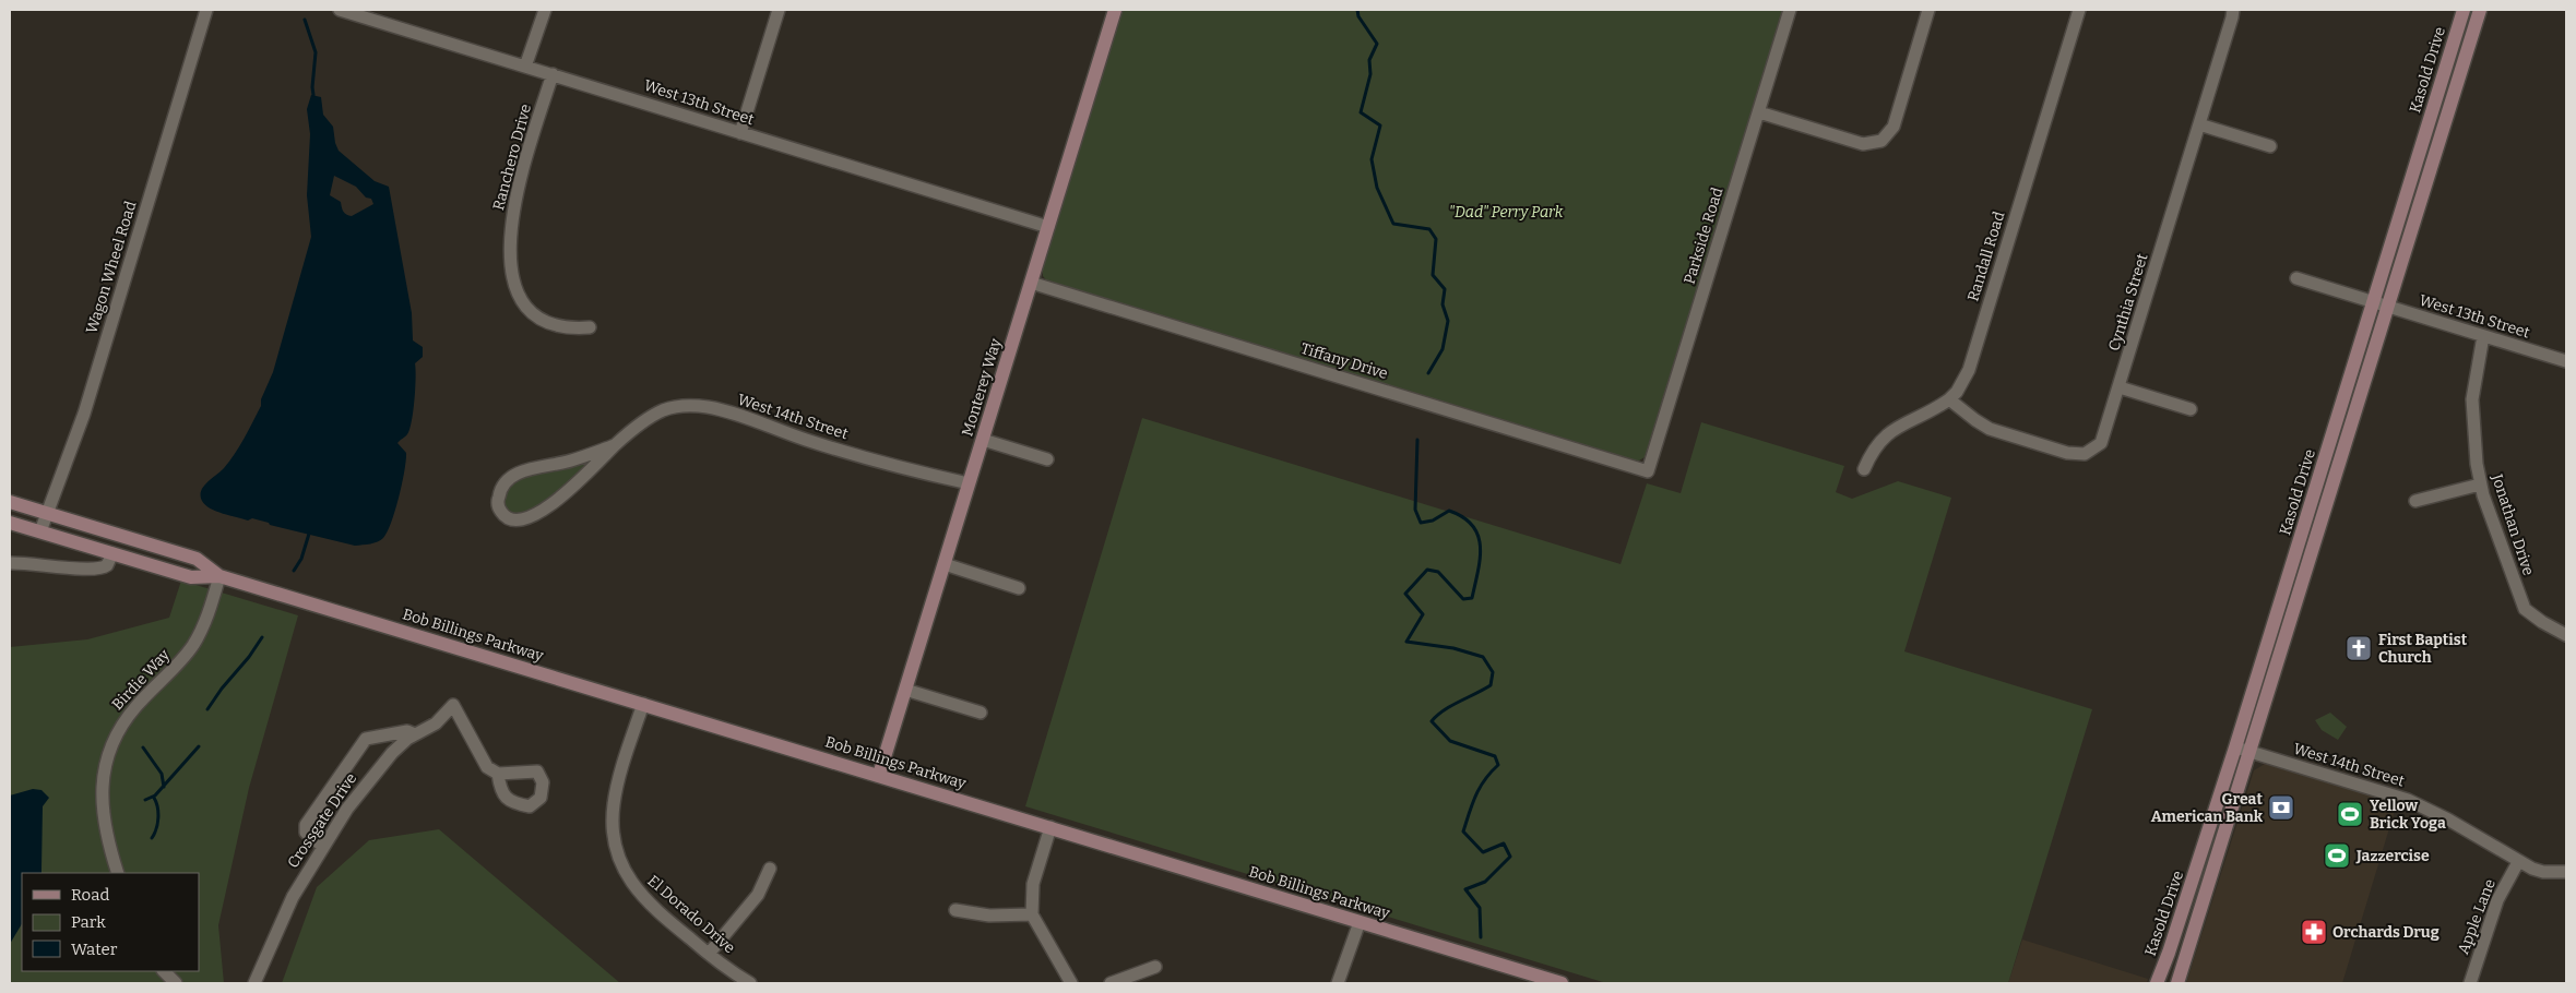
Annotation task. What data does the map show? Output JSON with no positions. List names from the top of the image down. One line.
{"streets":{"main road":["Kasold Drive","Monterey Way","Bob Billings Parkway"],"street":["West 13th Street","Ranchero Drive","Parkside Road","Randall Road","Wagon Wheel Road","Cynthia Street","Tiffany Drive","West 14th Street","Jonathan Drive","Birdie Way","Crossgate Drive","El Dorado Drive","Apple Lane"]},"crossings":[["Kasold Drive","West 13th Street"],["Kasold Drive","West 14th Street"],["West 13th Street","Ranchero Drive"],["West 13th Street","Monterey Way"],["West 13th Street","Jonathan Drive"],["Parkside Road","Tiffany Drive"],["Randall Road","Cynthia Street"],["Wagon Wheel Road","Bob Billings Parkway"],["Tiffany Drive","Monterey Way"],["Monterey Way","West 14th Street"],["Monterey Way","Bob Billings Parkway"],["West 14th Street","Apple Lane"],["Bob Billings Parkway","Birdie Way"],["Bob Billings Parkway","El Dorado Drive"]],"parks":["\"Dad\" Perry Park"],"places":{"church":["First Baptist Church"],"bank":["Great American Bank"],"sports":["Yellow Brick Yoga","Jazzercise"],"pharmacy":["Orchards Drug"]},"legend":["Road","Park","Water"]}
